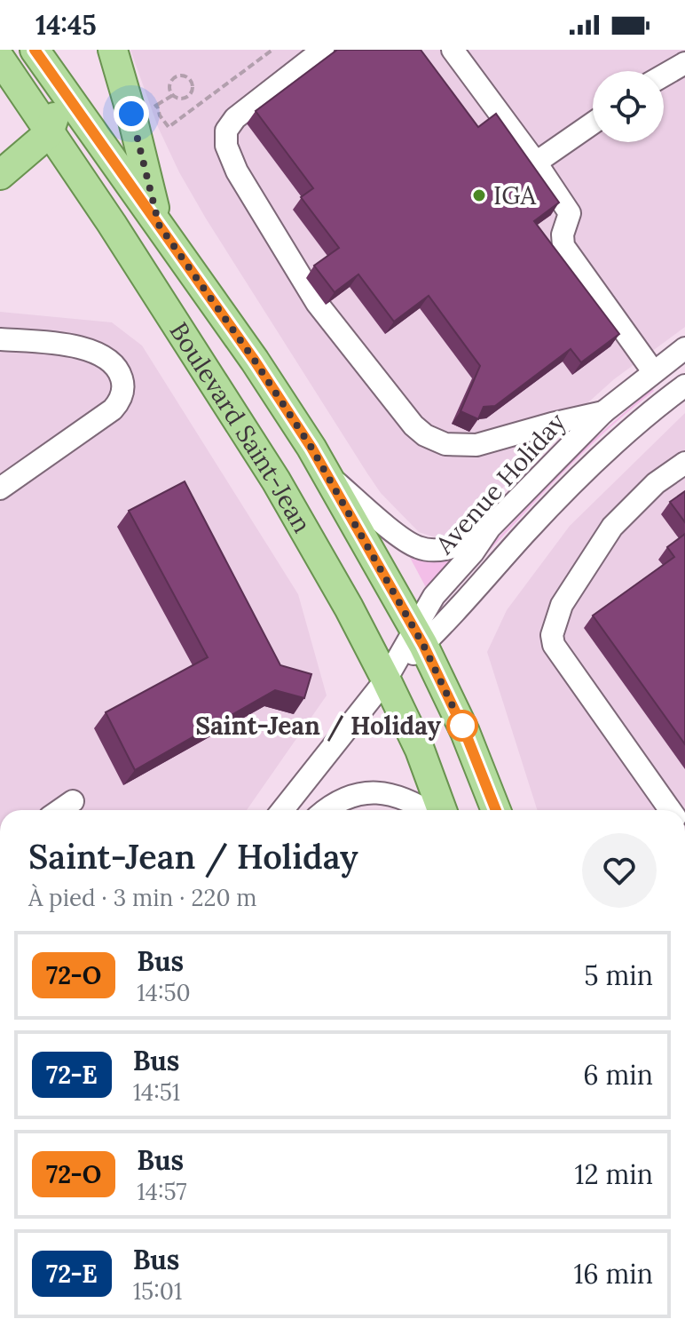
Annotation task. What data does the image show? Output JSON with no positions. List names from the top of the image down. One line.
{"streets":{"main road":["Boulevard Saint-Jean"],"street":["Avenue Holiday"]},"crossings":[["Boulevard Saint-Jean","Avenue Holiday"]],"places":["IGA","Saint-Jean / Holiday"],"lines":["bus line 72-O"],"page":{"status":"14:45","heading":["Saint-Jean / Holiday","À pied · 3 min · 220 m"],"list":[{"mark":"72-O","name":"Bus","note":"14:50","value":"5 min"},{"mark":"72-E","name":"Bus","note":"14:51","value":"6 min"},{"mark":"72-O","name":"Bus","note":"14:57","value":"12 min"},{"mark":"72-E","name":"Bus","note":"15:01","value":"16 min"}]}}
